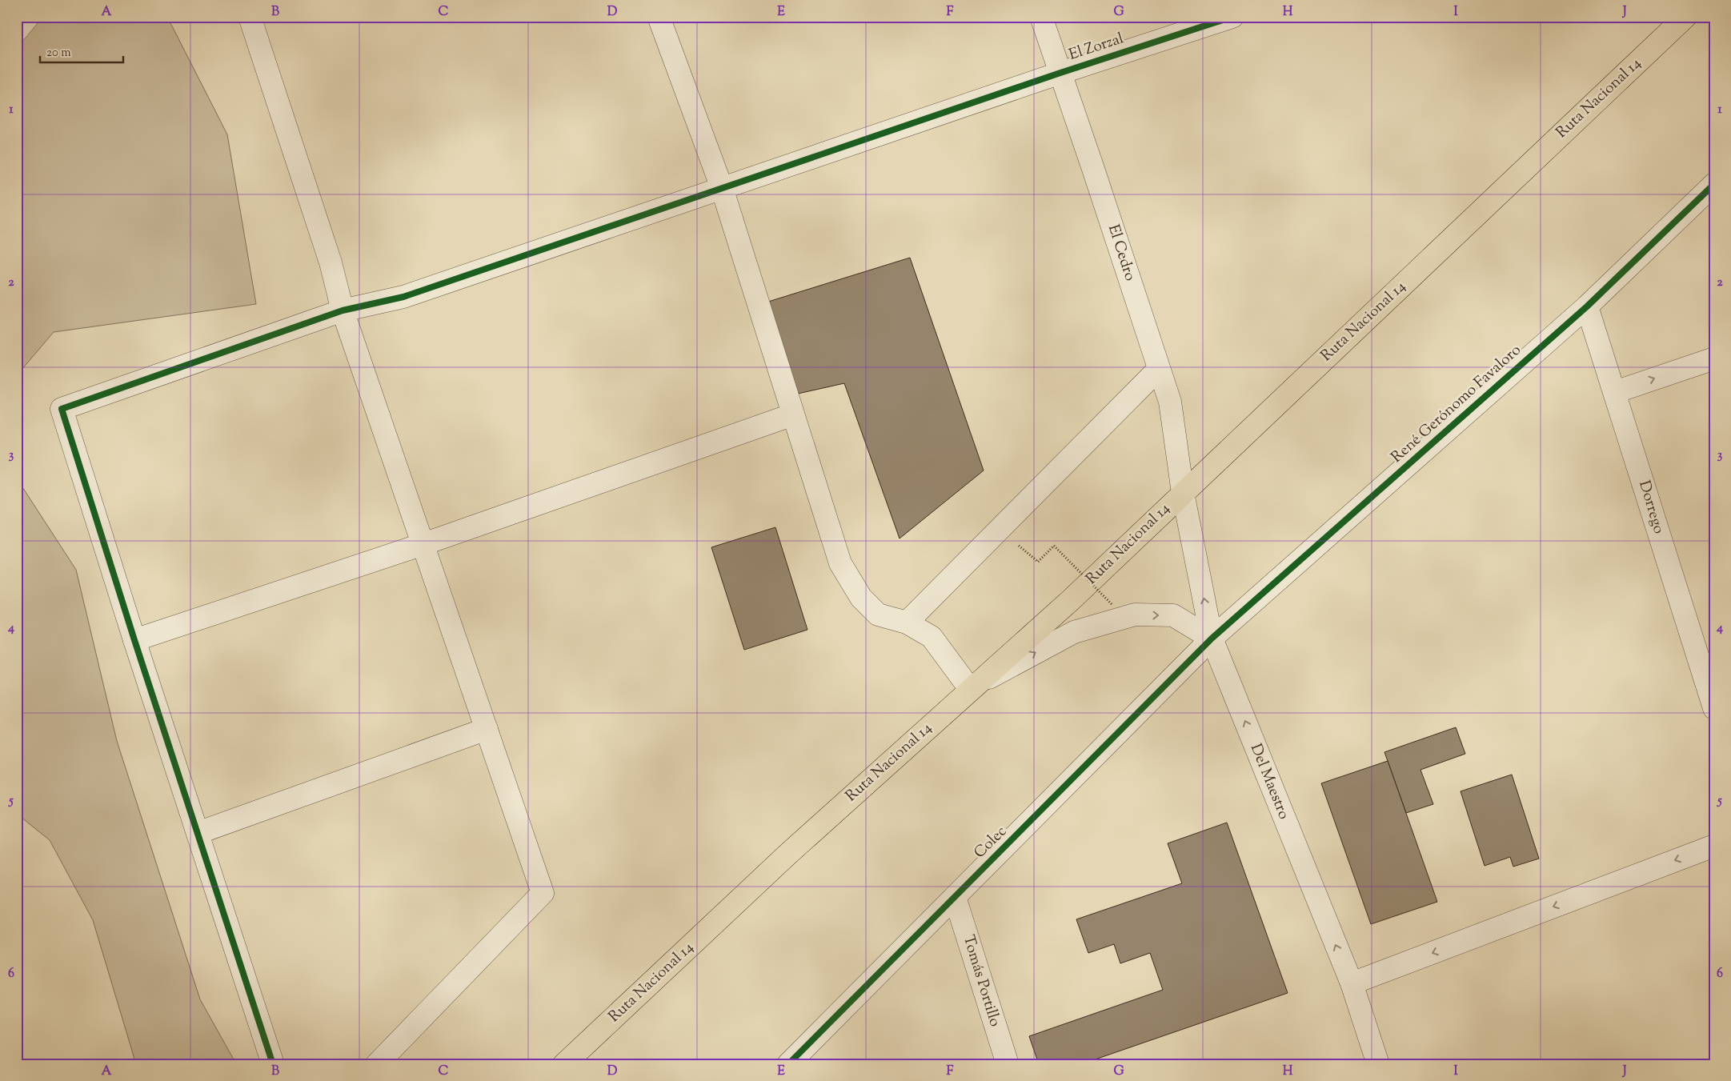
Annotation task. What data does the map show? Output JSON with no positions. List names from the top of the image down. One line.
{"streets":{"highway":["Ruta Nacional 14"],"street":["El Zorzal","El Cedro","René Gerónomo Favaloro","Dorrego","Del Maestro","Colec","Tomás Portillo"]},"crossings":[["El Zorzal","El Cedro"],["Ruta Nacional 14","El Cedro"],["Ruta Nacional 14","Del Maestro"],["El Cedro","Del Maestro"],["René Gerónomo Favaloro","Dorrego"],["René Gerónomo Favaloro","Del Maestro"],["René Gerónomo Favaloro","Colec"],["Del Maestro","Colec"],["Colec","Tomás Portillo"]],"one_way":["Del Maestro"],"scale_bar":"20 m","grid":{"columns":["A","B","C","D","E","F","G","H","I","J"],"rows":["1","2","3","4","5","6"]}}
